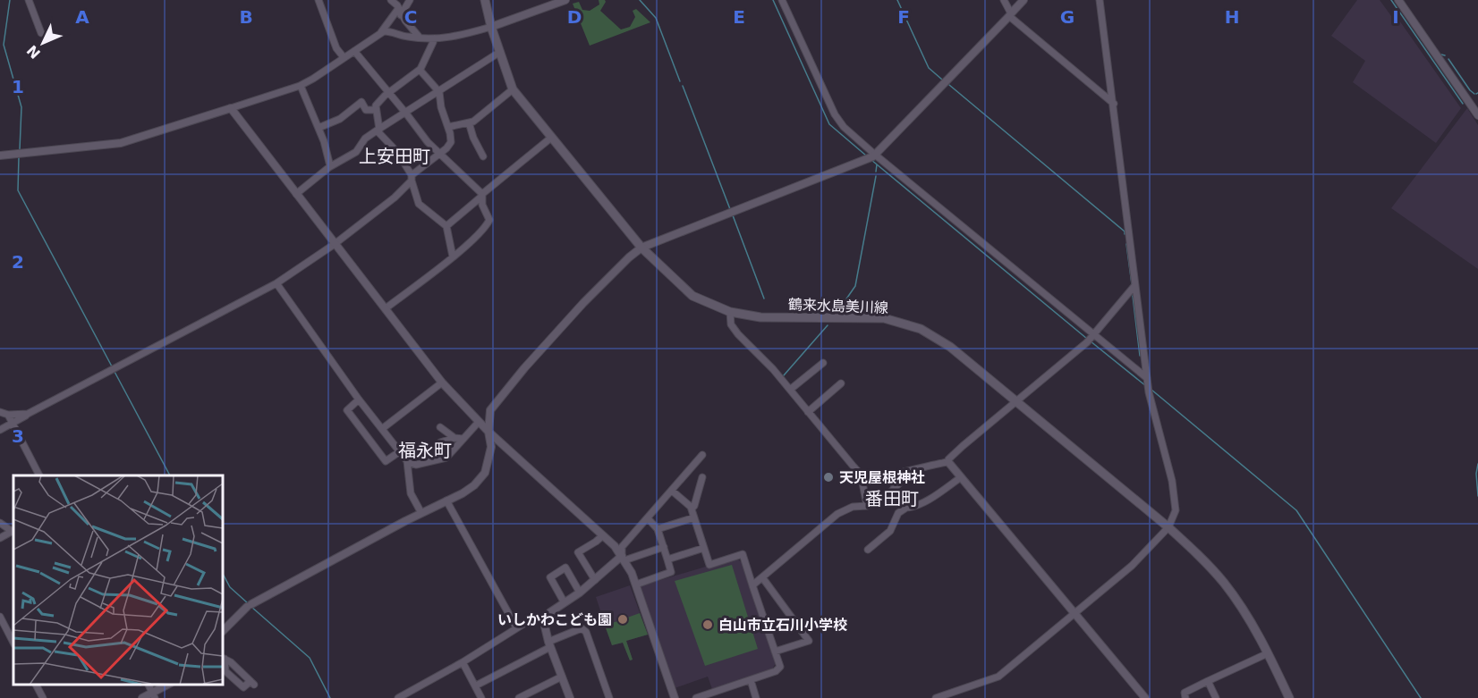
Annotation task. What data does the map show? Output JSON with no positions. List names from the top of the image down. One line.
{"streets":{"main road":["鶴来水島美川線"]},"districts":["上安田町","福永町","番田町"],"places":["天児屋根神社","いしかわこども園","白山市立石川小学校"],"north":"bottom left","grid":{"columns":["A","B","C","D","E","F","G","H","I"],"rows":["1","2","3"]}}
